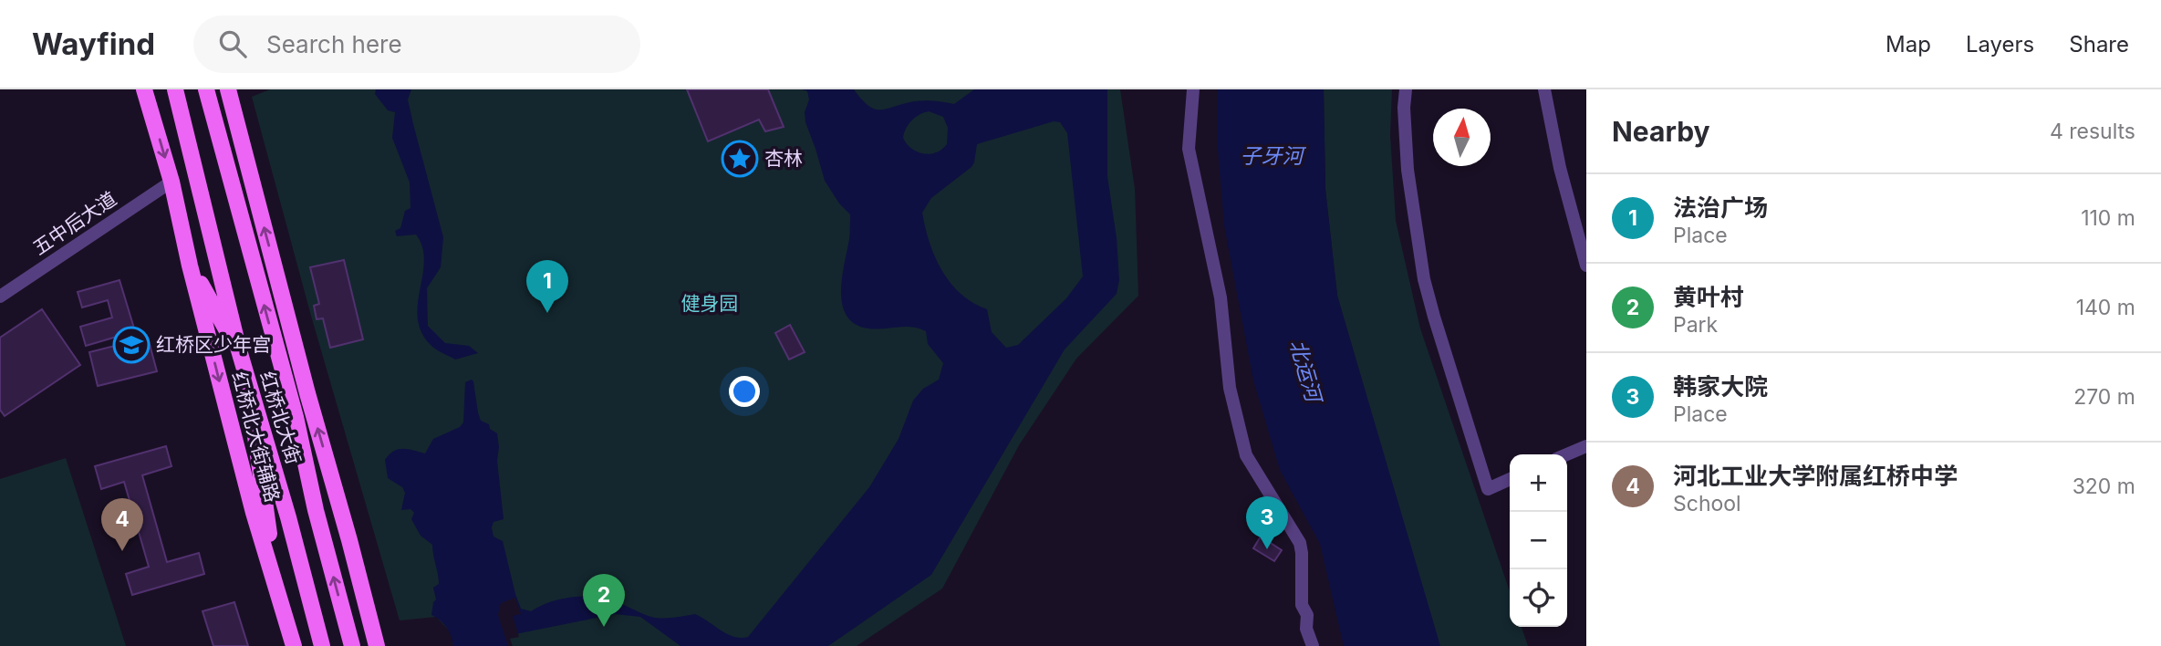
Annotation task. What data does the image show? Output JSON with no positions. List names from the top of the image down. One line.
{"streets":{"main road":["红桥北大街","红桥北大街辅路"],"street":["五中后大道"]},"crossings":[["五中后大道","红桥北大街辅路"]],"water":["子牙河","北运河"],"parks":["健身园"],"places":{"place":["杏林"],"school or university":["红桥区少年宫"]},"north":"top","page":{"header":"Wayfind","search":"Search here","nav":["Map","Layers","Share"],"heading":["Nearby","4 results"],"list":[{"mark":"1","name":"法治广场","note":"Place","value":"110 m"},{"mark":"2","name":"黄叶村","note":"Park","value":"140 m"},{"mark":"3","name":"韩家大院","note":"Place","value":"270 m"},{"mark":"4","name":"河北工业大学附属红桥中学","note":"School","value":"320 m"}],"pins":["1","3","4","2"],"map_buttons":["+","−"]}}
